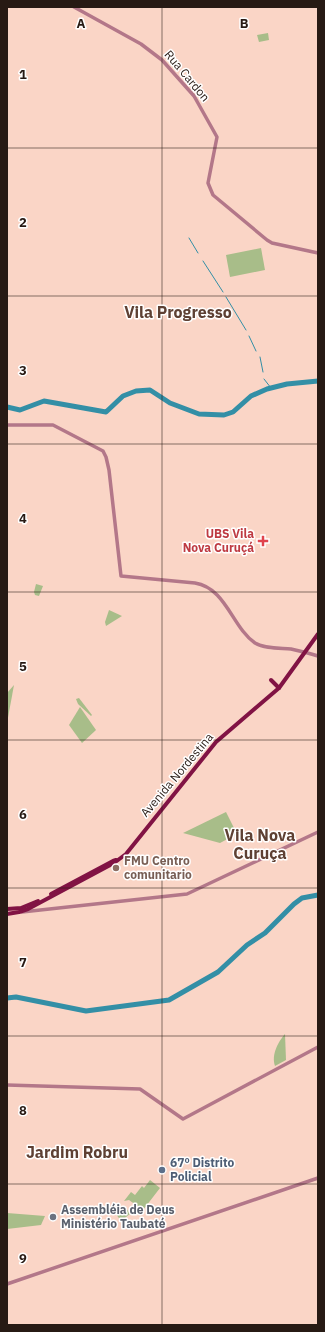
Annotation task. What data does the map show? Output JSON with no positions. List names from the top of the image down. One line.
{"streets":{"main road":["Avenida Nordestina"],"street":["Rua Cardon"]},"districts":["Vila Progresso","Vila Nova Curuça","Jardim Robru"],"places":{"health":["UBS Vila Nova Curuçá"],"other":["FMU Centro comunitario","67º Distrito Policial","Assembléia de Deus Ministério Taubaté"]},"grid":{"columns":["A","B"],"rows":["1","2","3","4","5","6","7","8","9"]}}
